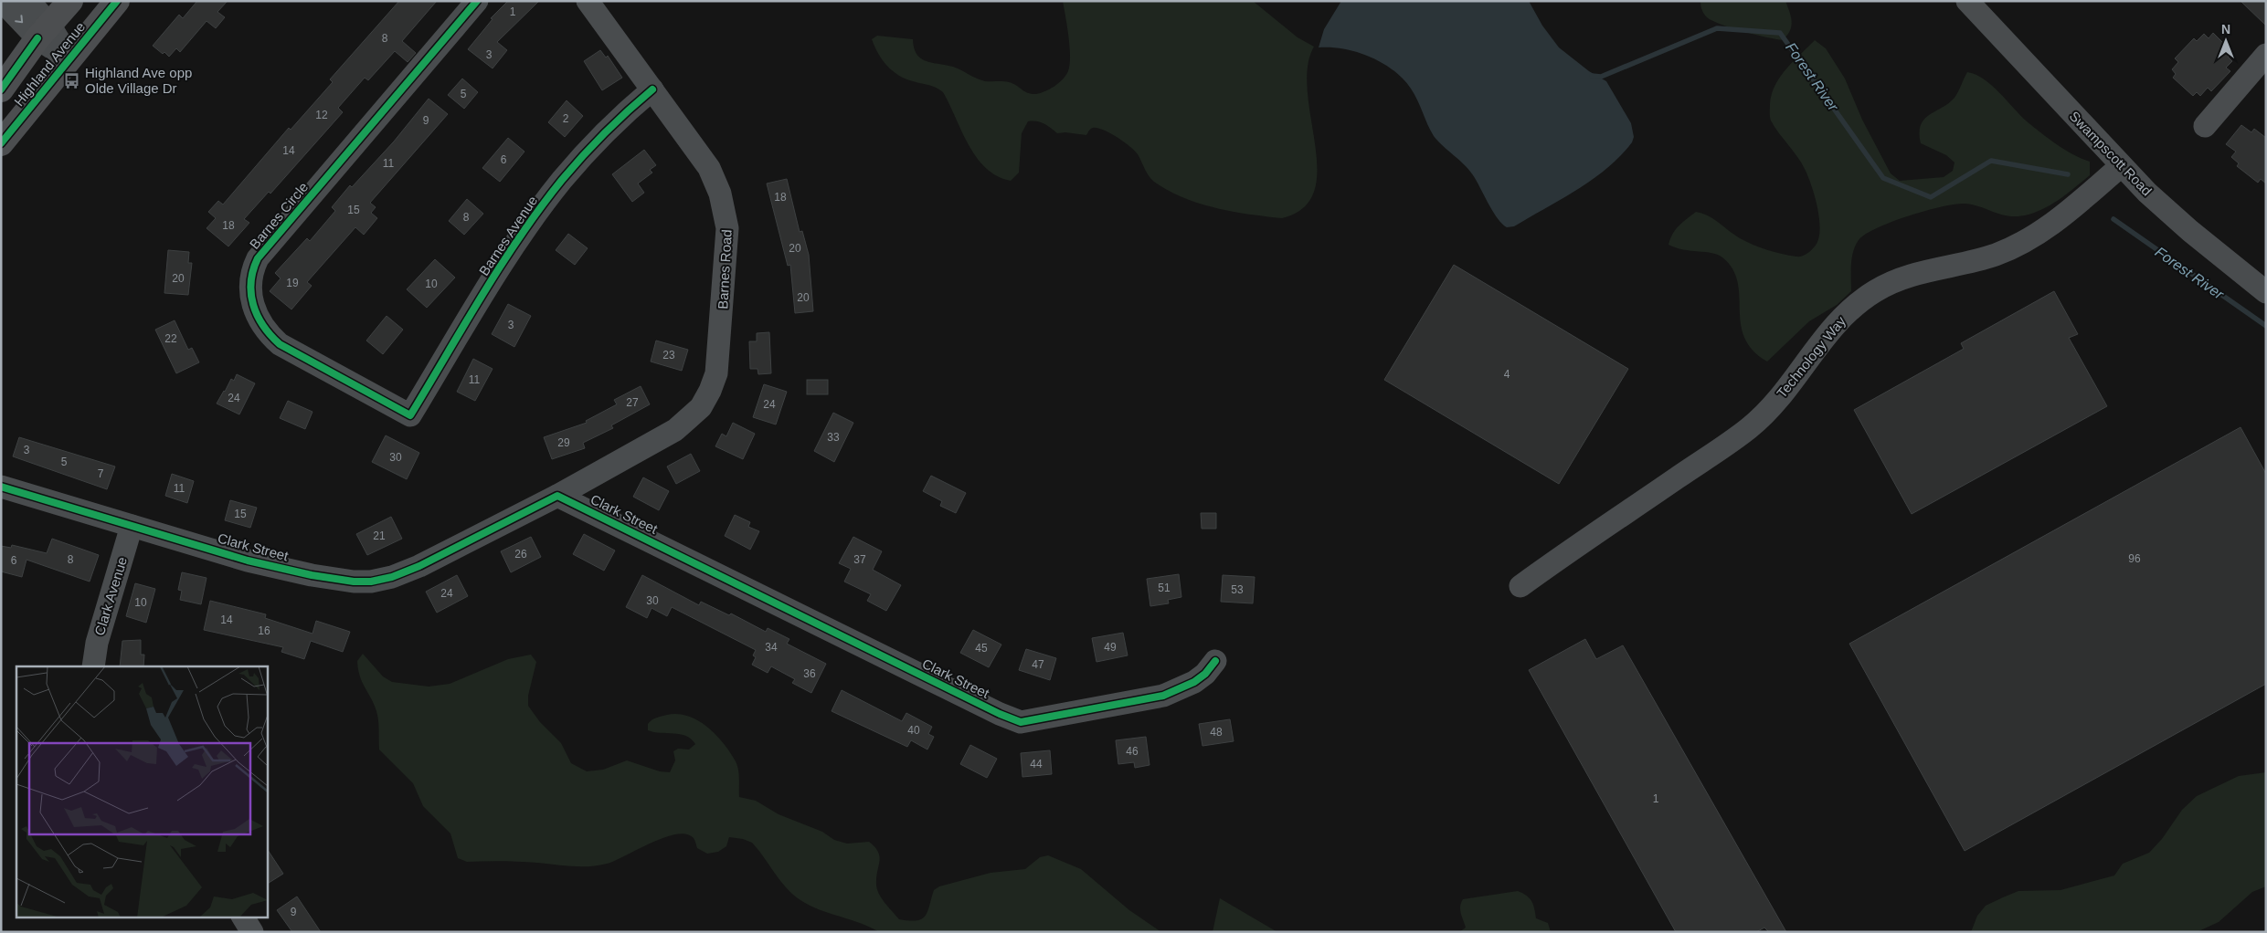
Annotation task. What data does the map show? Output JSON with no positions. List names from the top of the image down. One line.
{"streets":{"main road":["Highland Avenue"],"street":["Swampscott Road","Barnes Circle","Barnes Avenue","Barnes Road","Technology Way","Clark Street","Clark Avenue"]},"crossings":[["Swampscott Road","Technology Way"],["Barnes Circle","Barnes Avenue"],["Barnes Avenue","Barnes Road"],["Barnes Road","Clark Street"],["Clark Street","Clark Avenue"]],"water":["Forest River"],"places":{"bus stop":["Highland Ave opp Olde Village Dr"]},"house_numbers":["1","8","3","5","12","2","9","14","6","11","18","15","8","18","20","20","19","10","20","3","22","23","4","11","24","27","24","33","29","3","30","5","7","11","15","21","26","96","8","37","6","51","53","24","30","10","14","16","34","49","45","47","36","40","48","46","44","1","9"],"north":"top"}
